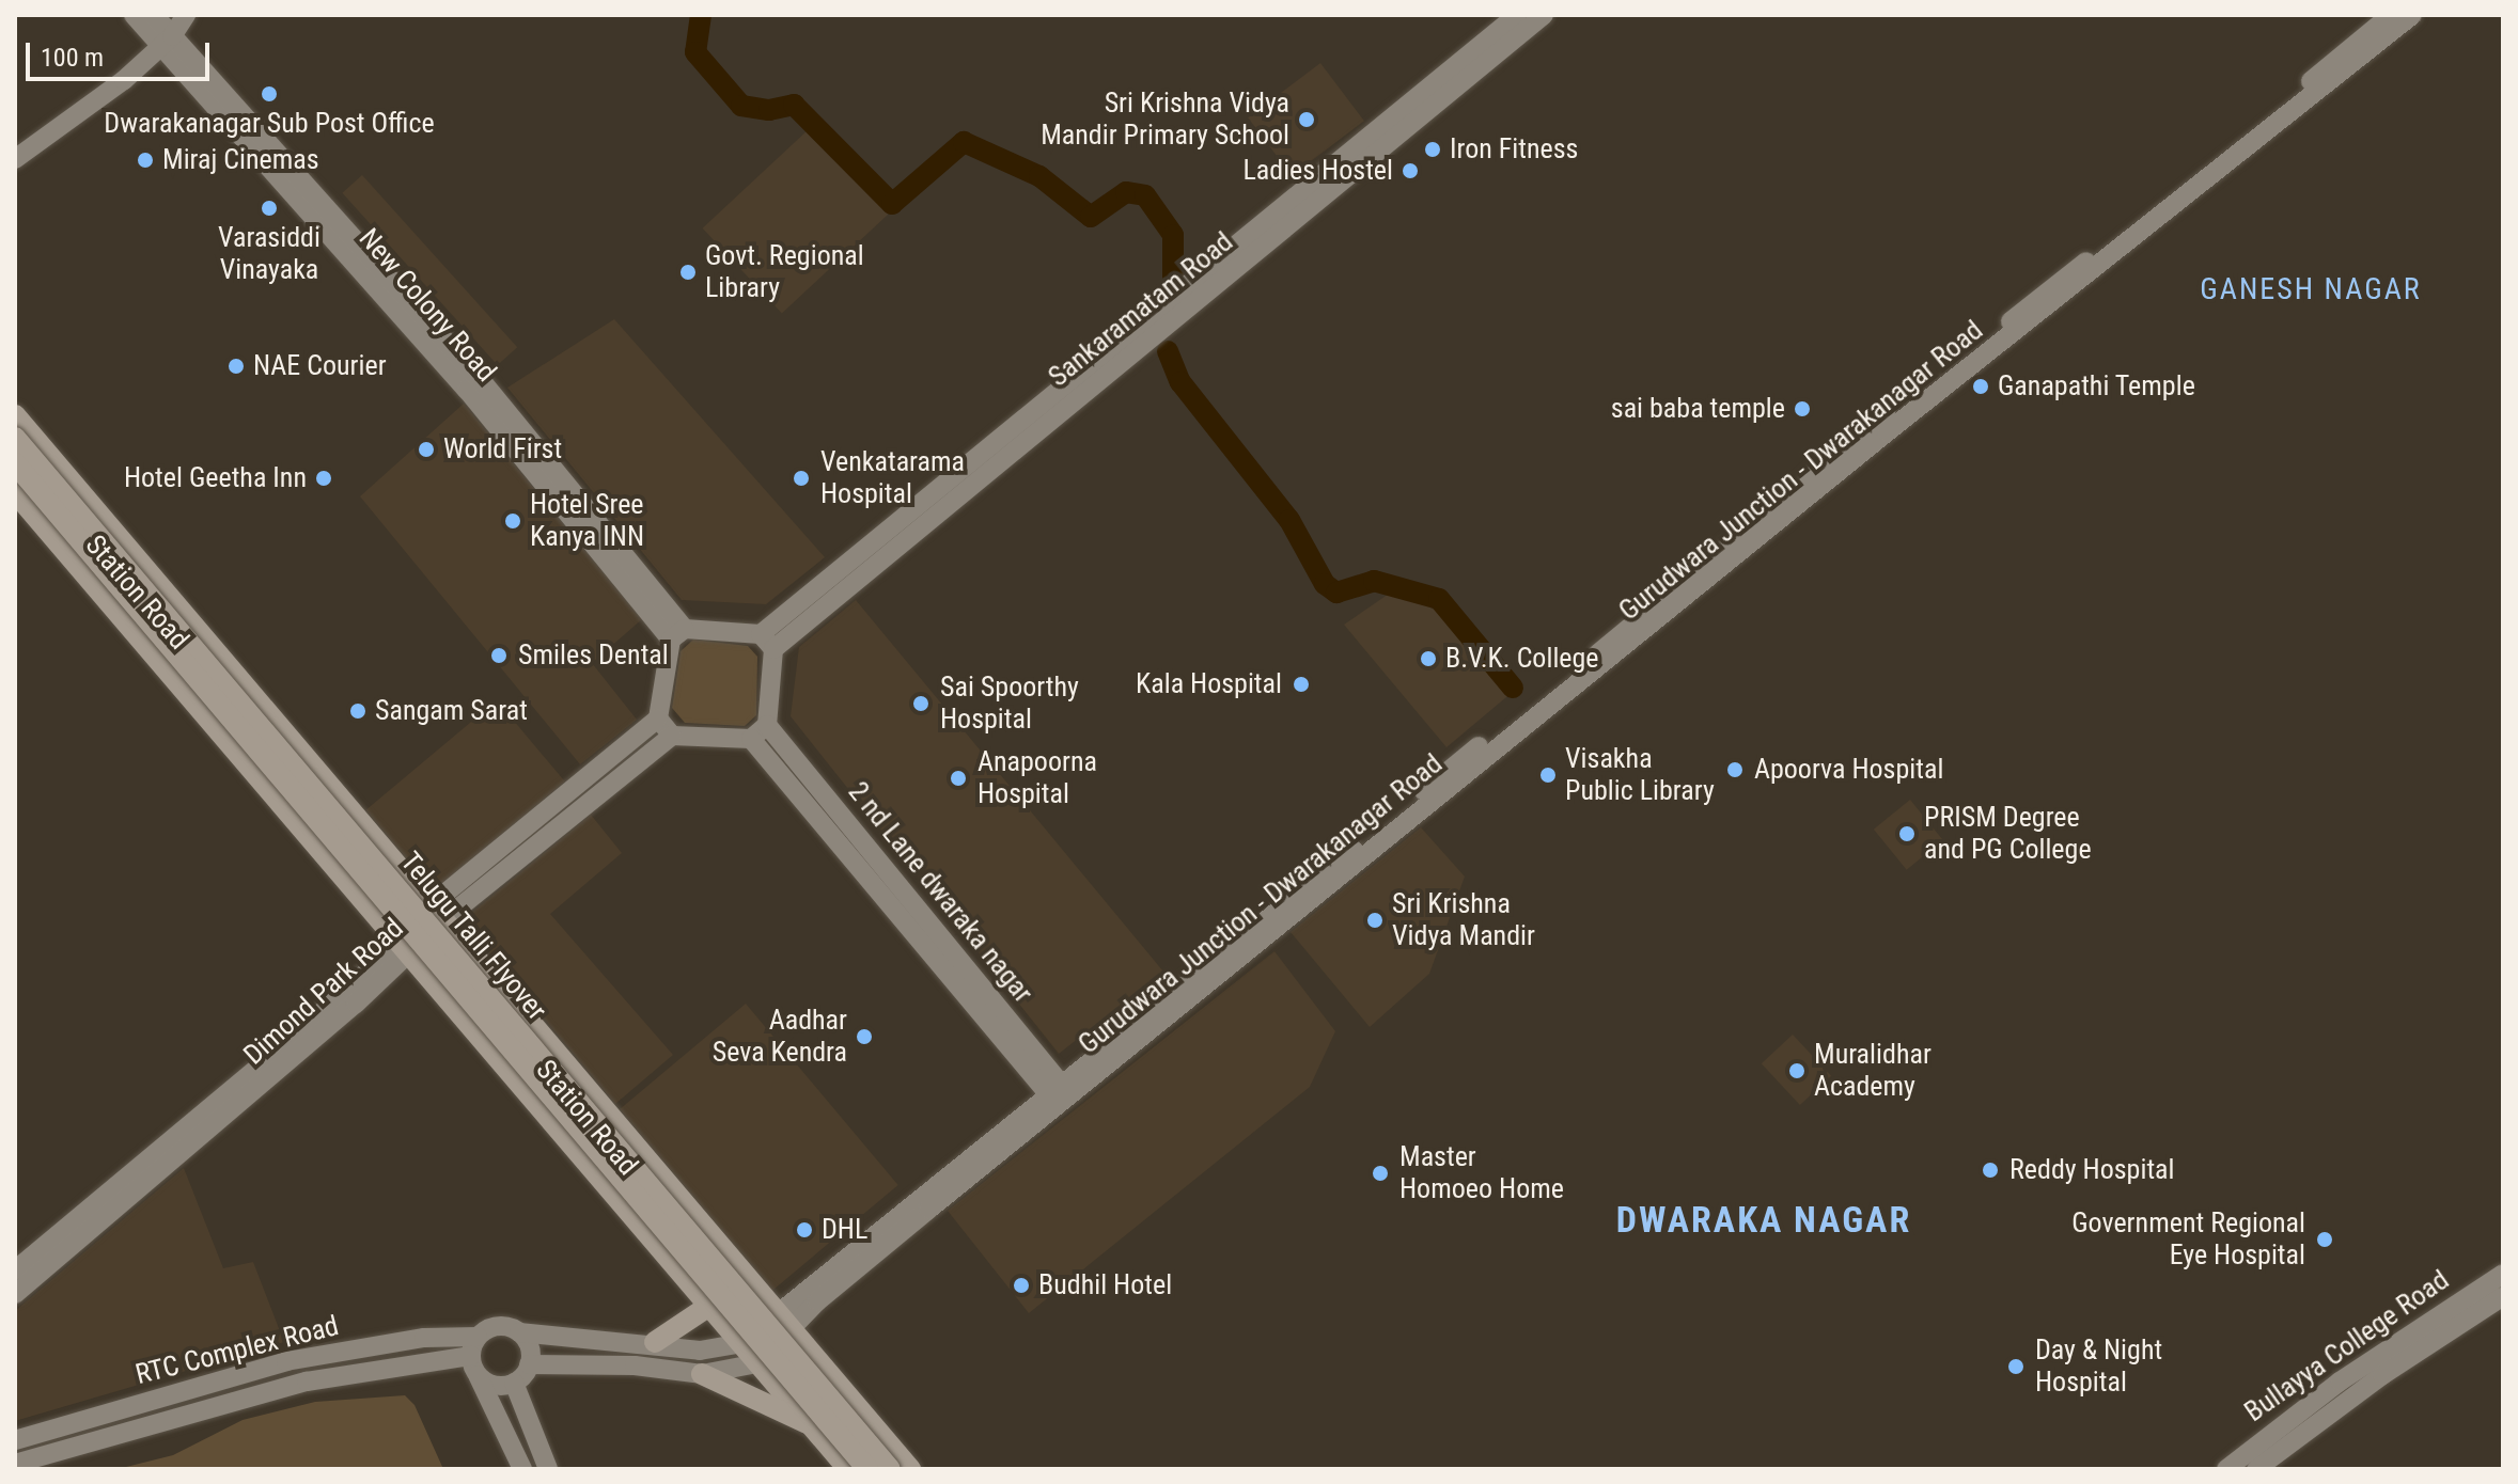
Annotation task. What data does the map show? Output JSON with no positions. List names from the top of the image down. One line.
{"streets":{"main road":["New Colony Road","Sankaramatam Road","Gurudwara Junction - Dwarakanagar Road","Station Road","2 nd Lane dwaraka nagar","Telugu Talli Flyover","Dimond Park Road","Bullayya College Road","RTC Complex Road"]},"crossings":[["Gurudwara Junction - Dwarakanagar Road","2 nd Lane dwaraka nagar"],["Gurudwara Junction - Dwarakanagar Road","RTC Complex Road"],["Station Road","Dimond Park Road"],["Station Road","RTC Complex Road"]],"districts":["GANESH NAGAR","DWARAKA NAGAR"],"places":["Dwarakanagar Sub Post Office","Sri Krishna Vidya Mandir Primary School","Iron Fitness","Miraj Cinemas","Ladies Hostel","Varasiddi Vinayaka","Govt. Regional Library","NAE Courier","Ganapathi Temple","sai baba temple","World First","Hotel Geetha Inn","Venkatarama Hospital","Hotel Sree Kanya INN","Smiles Dental","B.V.K. College","Kala Hospital","Sai Spoorthy Hospital","Sangam Sarat","Apoorva Hospital","Visakha Public Library","Anapoorna Hospital","PRISM Degree and PG College","Sri Krishna Vidya Mandir","Aadhar Seva Kendra","Muralidhar Academy","Reddy Hospital","Master Homoeo Home","DHL","Government Regional Eye Hospital","Budhil Hotel","Day & Night Hospital"],"scale_bar":"100 m"}
